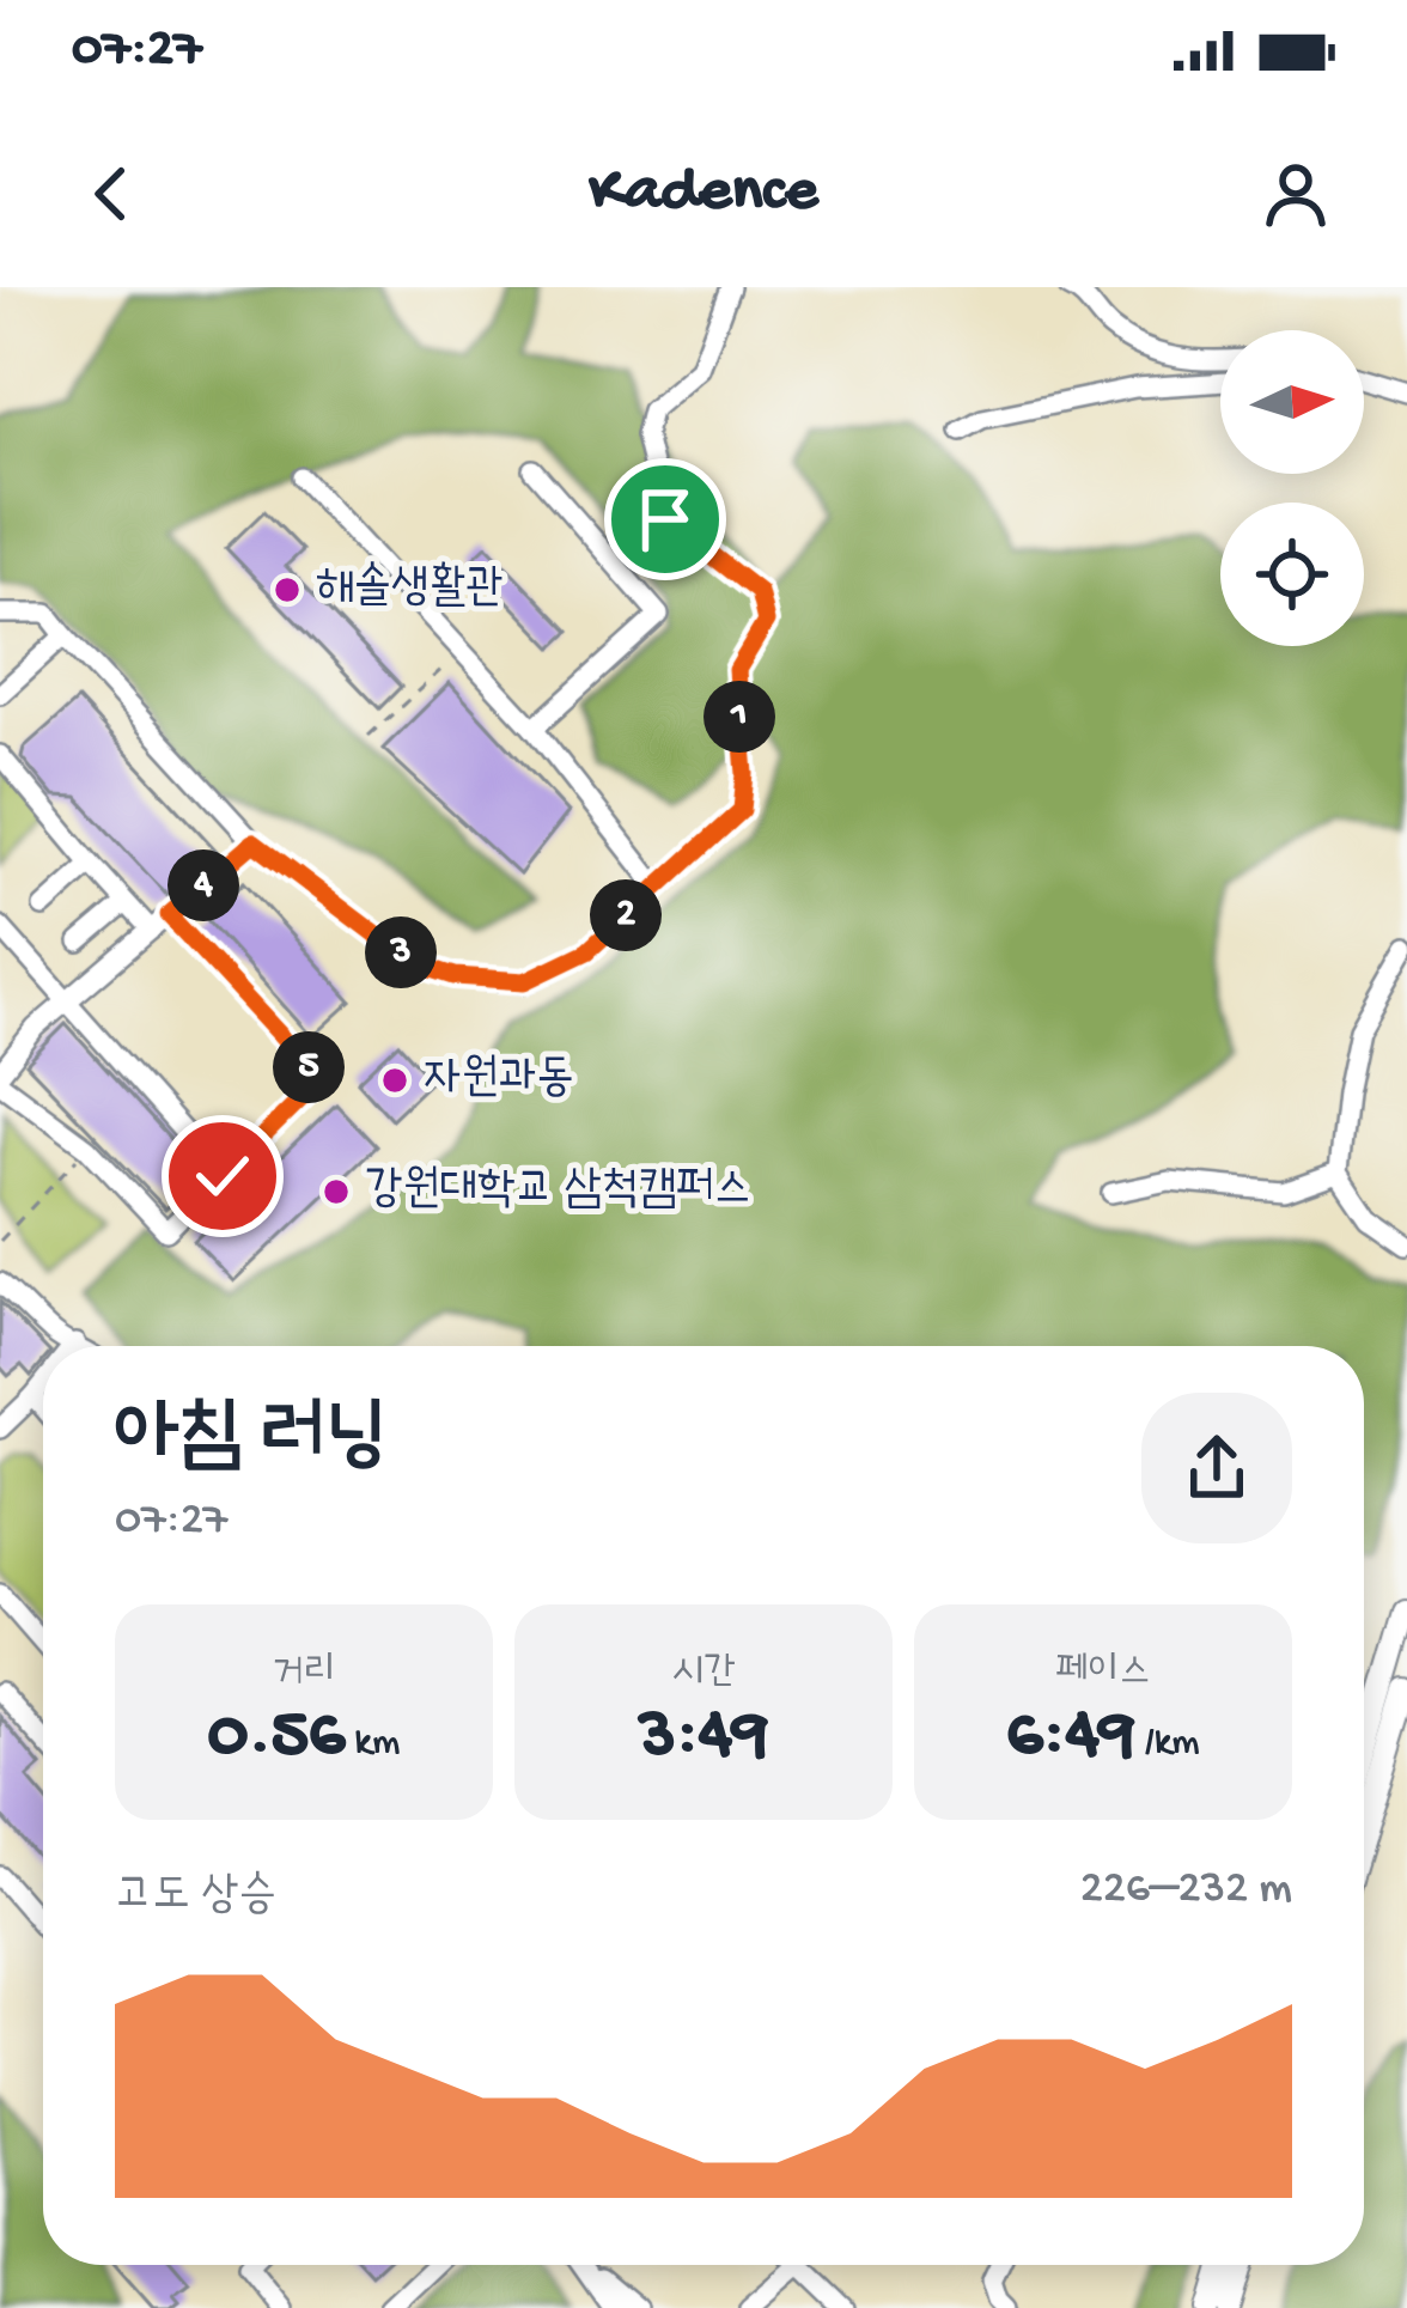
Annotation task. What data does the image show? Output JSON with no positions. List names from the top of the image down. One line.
{"places":["해솔생활관","자원과동","강원대학교 삼척캠퍼스"],"north":"right","page":{"status":"07:27","header":"Kadence","pins":["1","4","2","3","5"],"heading":["아침 러닝","07:27"],"stats":[["거리","0.56 km"],["시간","3:49"],["페이스","6:49 /km"]],"chart":["고도 상승","226–232 m"]}}
